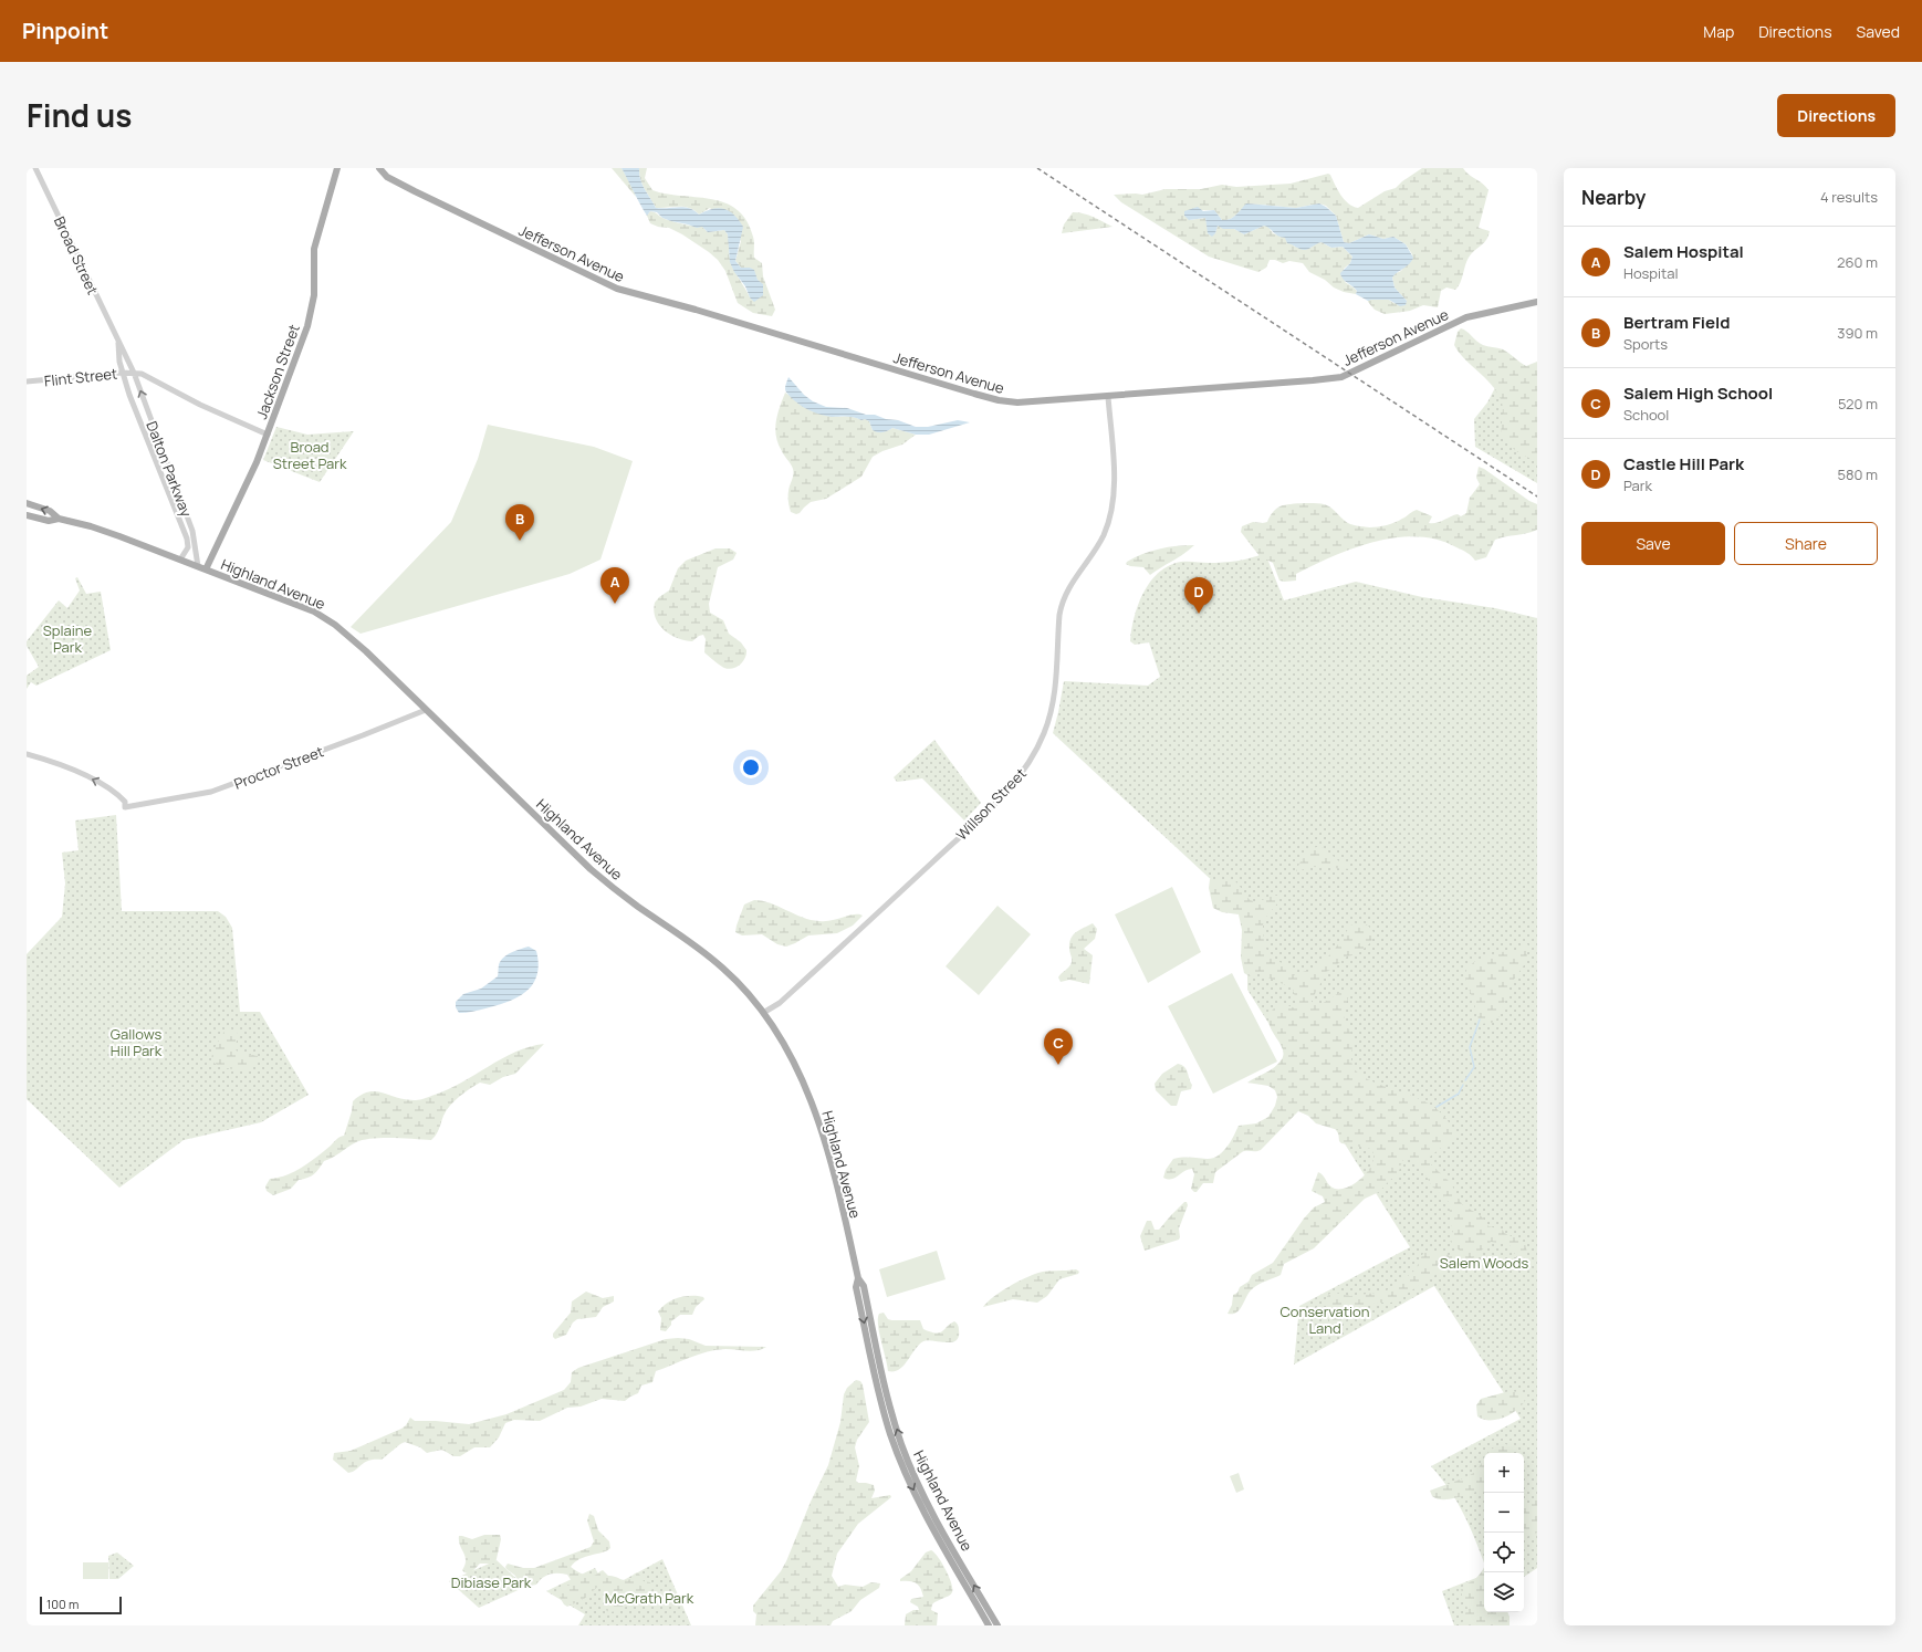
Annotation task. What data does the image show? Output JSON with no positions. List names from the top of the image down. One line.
{"streets":{"main road":["Jefferson Avenue","Jackson Street","Highland Avenue"],"street":["Broad Street","Flint Street","Dalton Parkway","Proctor Street","Willson Street"]},"crossings":[["Jefferson Avenue","Willson Street"],["Broad Street","Flint Street"],["Broad Street","Dalton Parkway"],["Jackson Street","Highland Avenue"],["Flint Street","Dalton Parkway"],["Dalton Parkway","Highland Avenue"],["Highland Avenue","Proctor Street"],["Highland Avenue","Willson Street"]],"one_way":["Proctor Street"],"parks":["Broad Street Park","Splaine Park","Gallows Hill Park","Salem Woods","Conservation Land","Dibiase Park","McGrath Park"],"scale_bar":"100 m","page":{"header":"Pinpoint","nav":["Map","Directions","Saved"],"title":"Find us","buttons":["Directions",["Save","Share"]],"heading":["Nearby","4 results"],"list":[{"mark":"A","name":"Salem Hospital","note":"Hospital","value":"260 m"},{"mark":"B","name":"Bertram Field","note":"Sports","value":"390 m"},{"mark":"C","name":"Salem High School","note":"School","value":"520 m"},{"mark":"D","name":"Castle Hill Park","note":"Park","value":"580 m"}],"pins":["B","A","D","C"],"map_buttons":["+","−"],"scale":"100 m"}}
